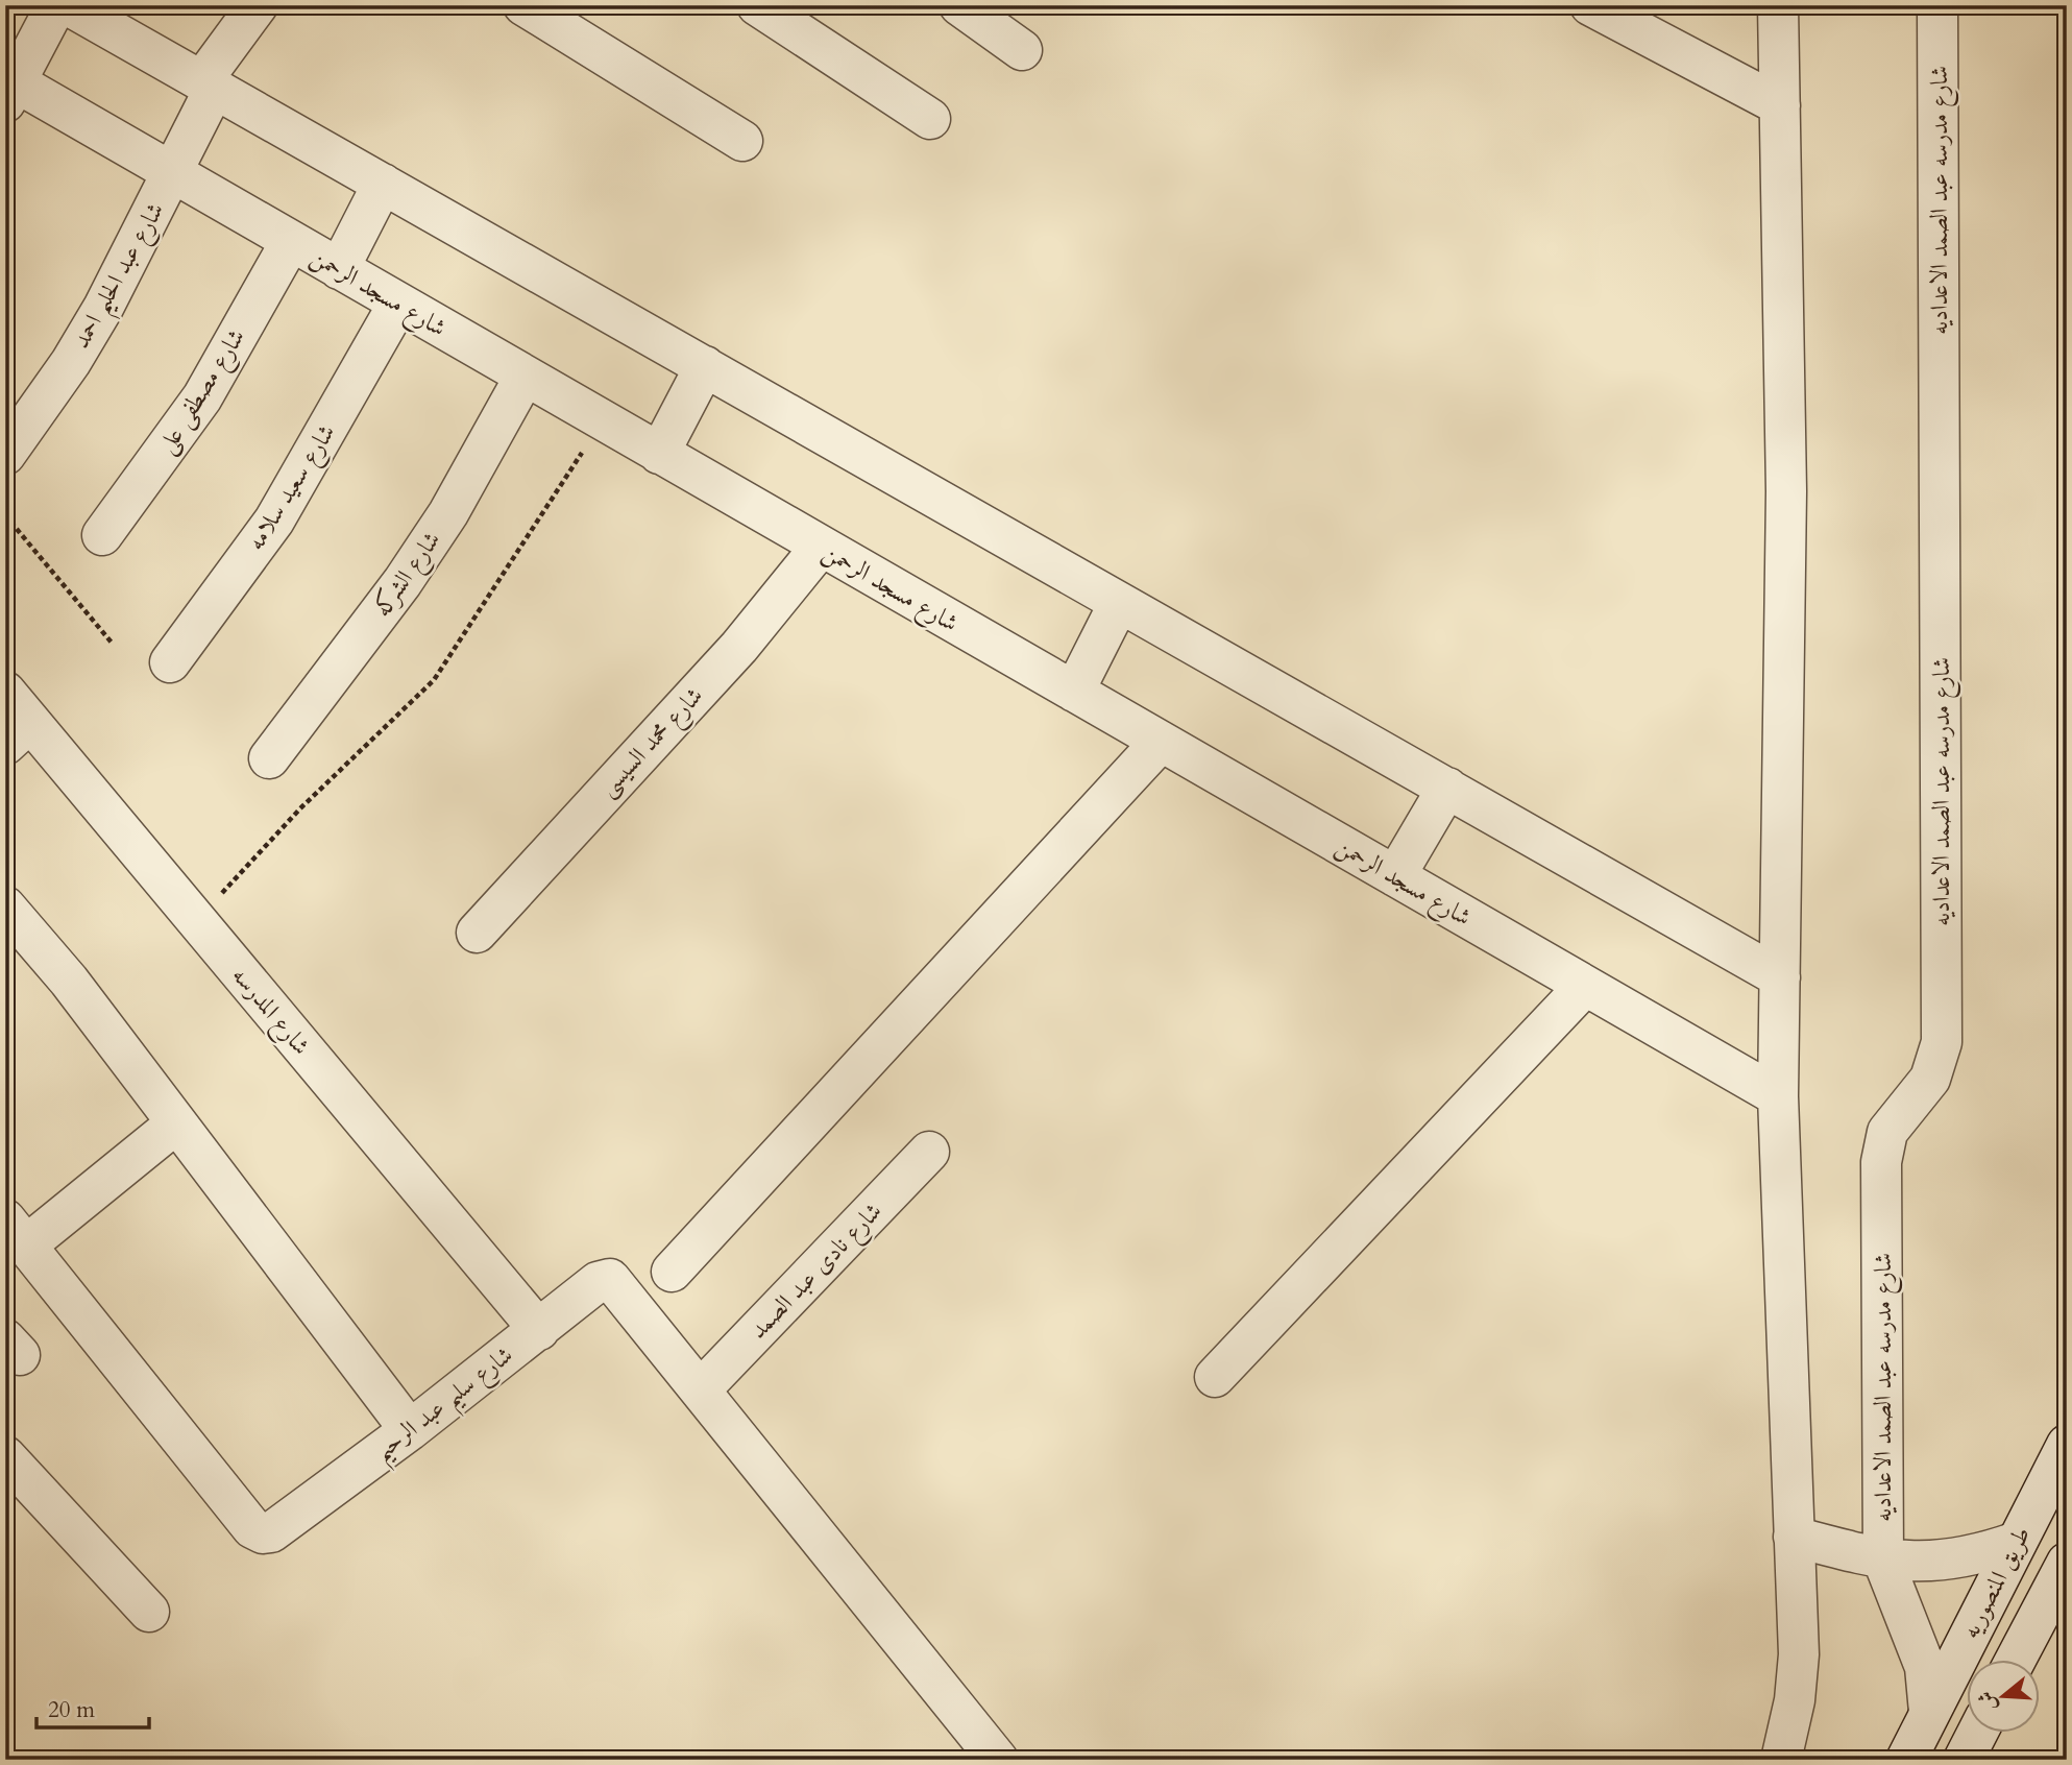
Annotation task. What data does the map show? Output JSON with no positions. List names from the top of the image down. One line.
{"streets":{"street":["شارع مدرسه عبد الصمد الاعداديه","شارع عبد الحليم احمد","شارع مسجد الرحمن","شارع مصطفى على","شارع سعيد سلامه","شارع الشركه","شارع محمد السيسى","شارع المدرسه","شارع نادى عبد الصمد","شارع سليم عبد الرحيم","طريق المنصوريه"]},"crossings":[["شارع عبد الحليم احمد","شارع مسجد الرحمن"],["شارع مسجد الرحمن","شارع مصطفى على"],["شارع مسجد الرحمن","شارع سعيد سلامه"],["شارع مسجد الرحمن","شارع الشركه"],["شارع مسجد الرحمن","شارع محمد السيسى"],["شارع المدرسه","شارع سليم عبد الرحيم"],["شارع نادى عبد الصمد","شارع سليم عبد الرحيم"]],"scale_bar":"20 m","north":"left"}
